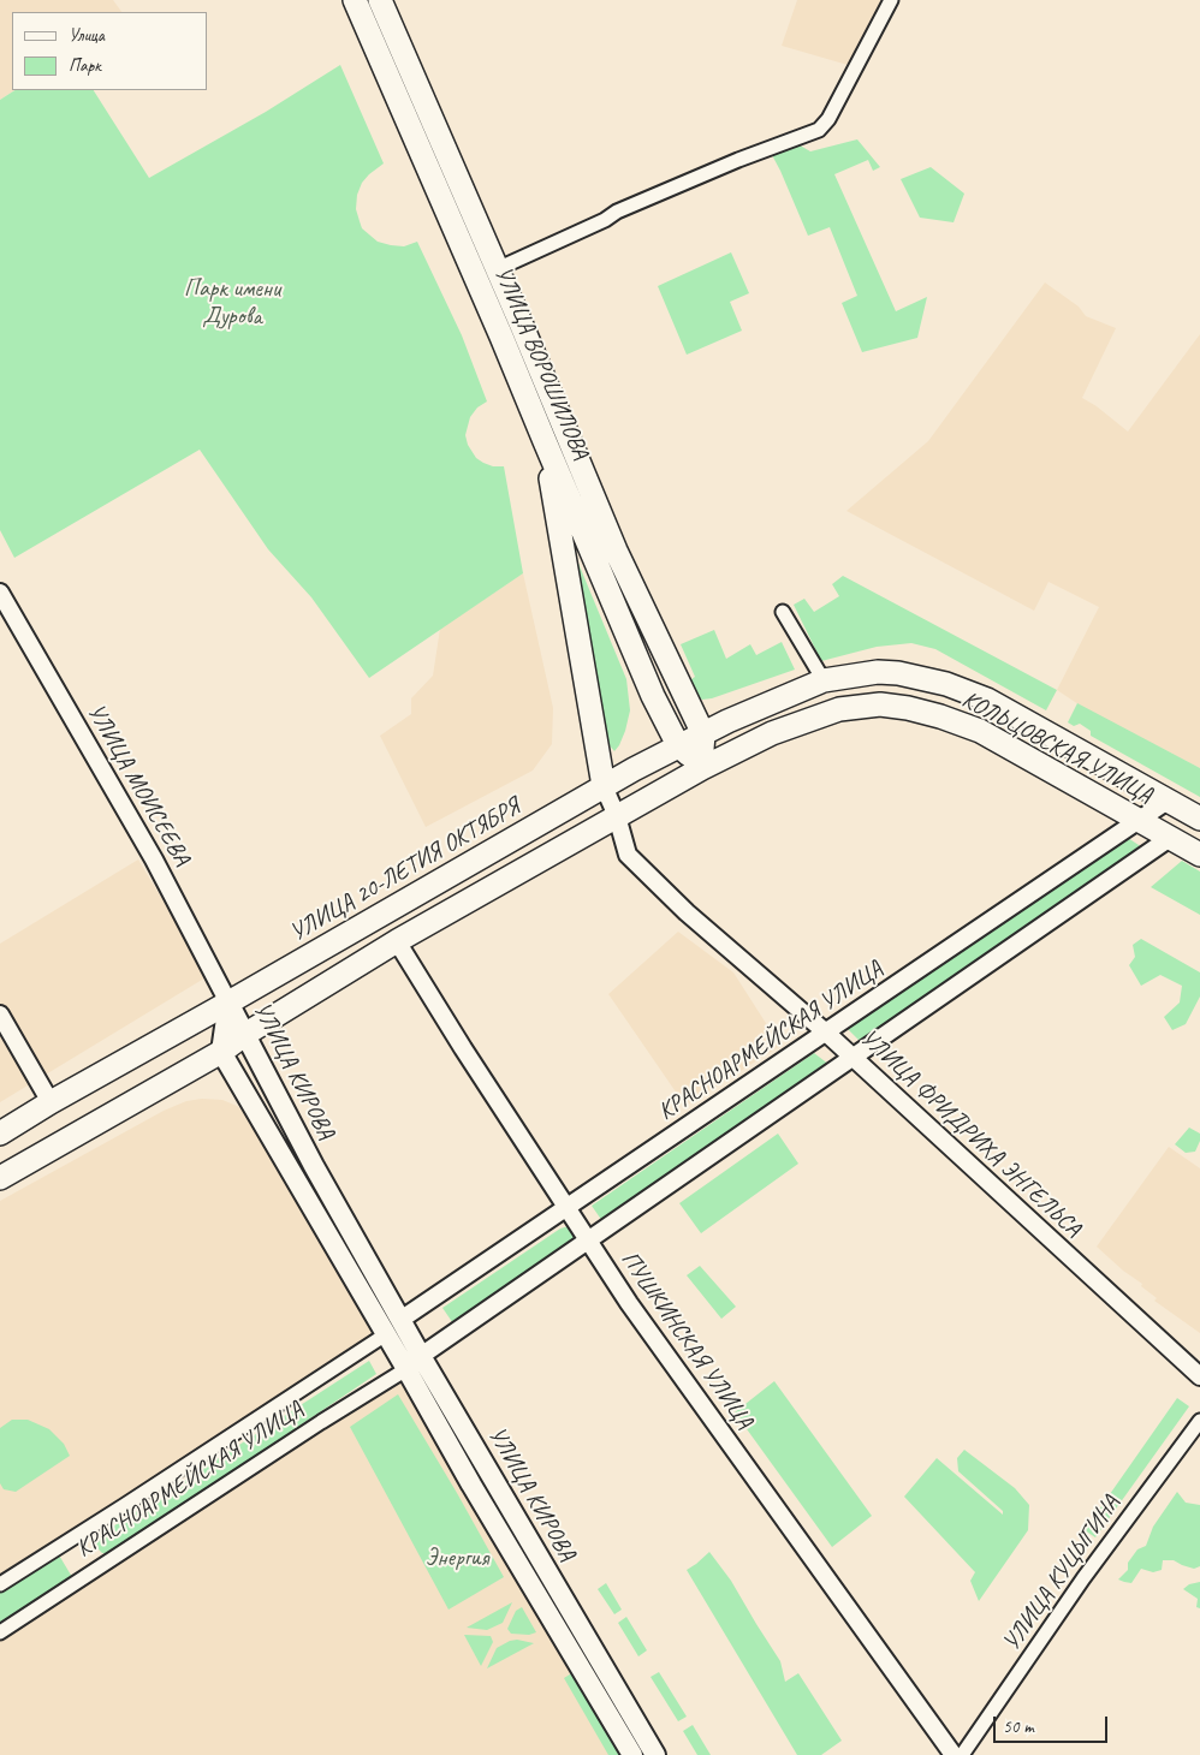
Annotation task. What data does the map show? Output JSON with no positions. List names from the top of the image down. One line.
{"streets":{"main road":["УЛИЦА ВОРОШИЛОВА","КОЛЬЦОВСКАЯ УЛИЦА","УЛИЦА 20-ЛЕТИЯ ОКТЯБРЯ","УЛИЦА КИРОВА"],"street":["УЛИЦА МОИСЕЕВА","КРАСНОАРМЕЙСКАЯ УЛИЦА","УЛИЦА ФРИДРИХА ЭНГЕЛЬСА","ПУШКИНСКАЯ УЛИЦА","УЛИЦА КУЦЫГИНА"]},"crossings":[["УЛИЦА ВОРОШИЛОВА","КОЛЬЦОВСКАЯ УЛИЦА"],["УЛИЦА ВОРОШИЛОВА","УЛИЦА 20-ЛЕТИЯ ОКТЯБРЯ"],["КОЛЬЦОВСКАЯ УЛИЦА","УЛИЦА 20-ЛЕТИЯ ОКТЯБРЯ"],["КОЛЬЦОВСКАЯ УЛИЦА","КРАСНОАРМЕЙСКАЯ УЛИЦА"],["УЛИЦА МОИСЕЕВА","УЛИЦА 20-ЛЕТИЯ ОКТЯБРЯ"],["УЛИЦА МОИСЕЕВА","УЛИЦА КИРОВА"],["УЛИЦА 20-ЛЕТИЯ ОКТЯБРЯ","УЛИЦА КИРОВА"],["УЛИЦА 20-ЛЕТИЯ ОКТЯБРЯ","УЛИЦА ФРИДРИХА ЭНГЕЛЬСА"],["КРАСНОАРМЕЙСКАЯ УЛИЦА","УЛИЦА КИРОВА"],["КРАСНОАРМЕЙСКАЯ УЛИЦА","УЛИЦА ФРИДРИХА ЭНГЕЛЬСА"],["КРАСНОАРМЕЙСКАЯ УЛИЦА","ПУШКИНСКАЯ УЛИЦА"]],"parks":["Парк имени Дурова","Энергия"],"legend":["Улица","Парк"],"scale_bar":"50 m"}
